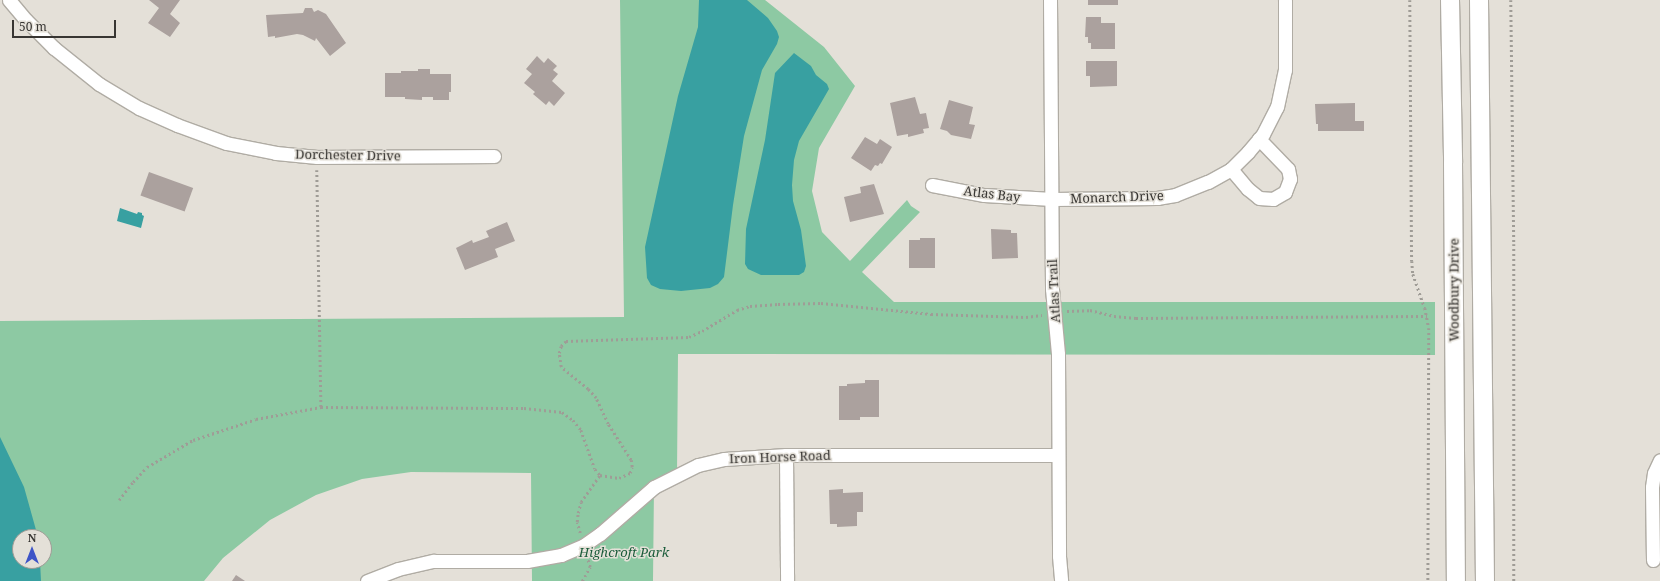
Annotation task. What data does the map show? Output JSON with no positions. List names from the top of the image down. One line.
{"streets":{"main road":["Woodbury Drive"],"street":["Dorchester Drive","Atlas Bay","Monarch Drive","Atlas Trail","Iron Horse Road"]},"crossings":[["Atlas Bay","Monarch Drive"],["Atlas Bay","Atlas Trail"],["Monarch Drive","Atlas Trail"],["Atlas Trail","Iron Horse Road"]],"parks":["Highcroft Park"],"scale_bar":"50 m","north":"top"}
